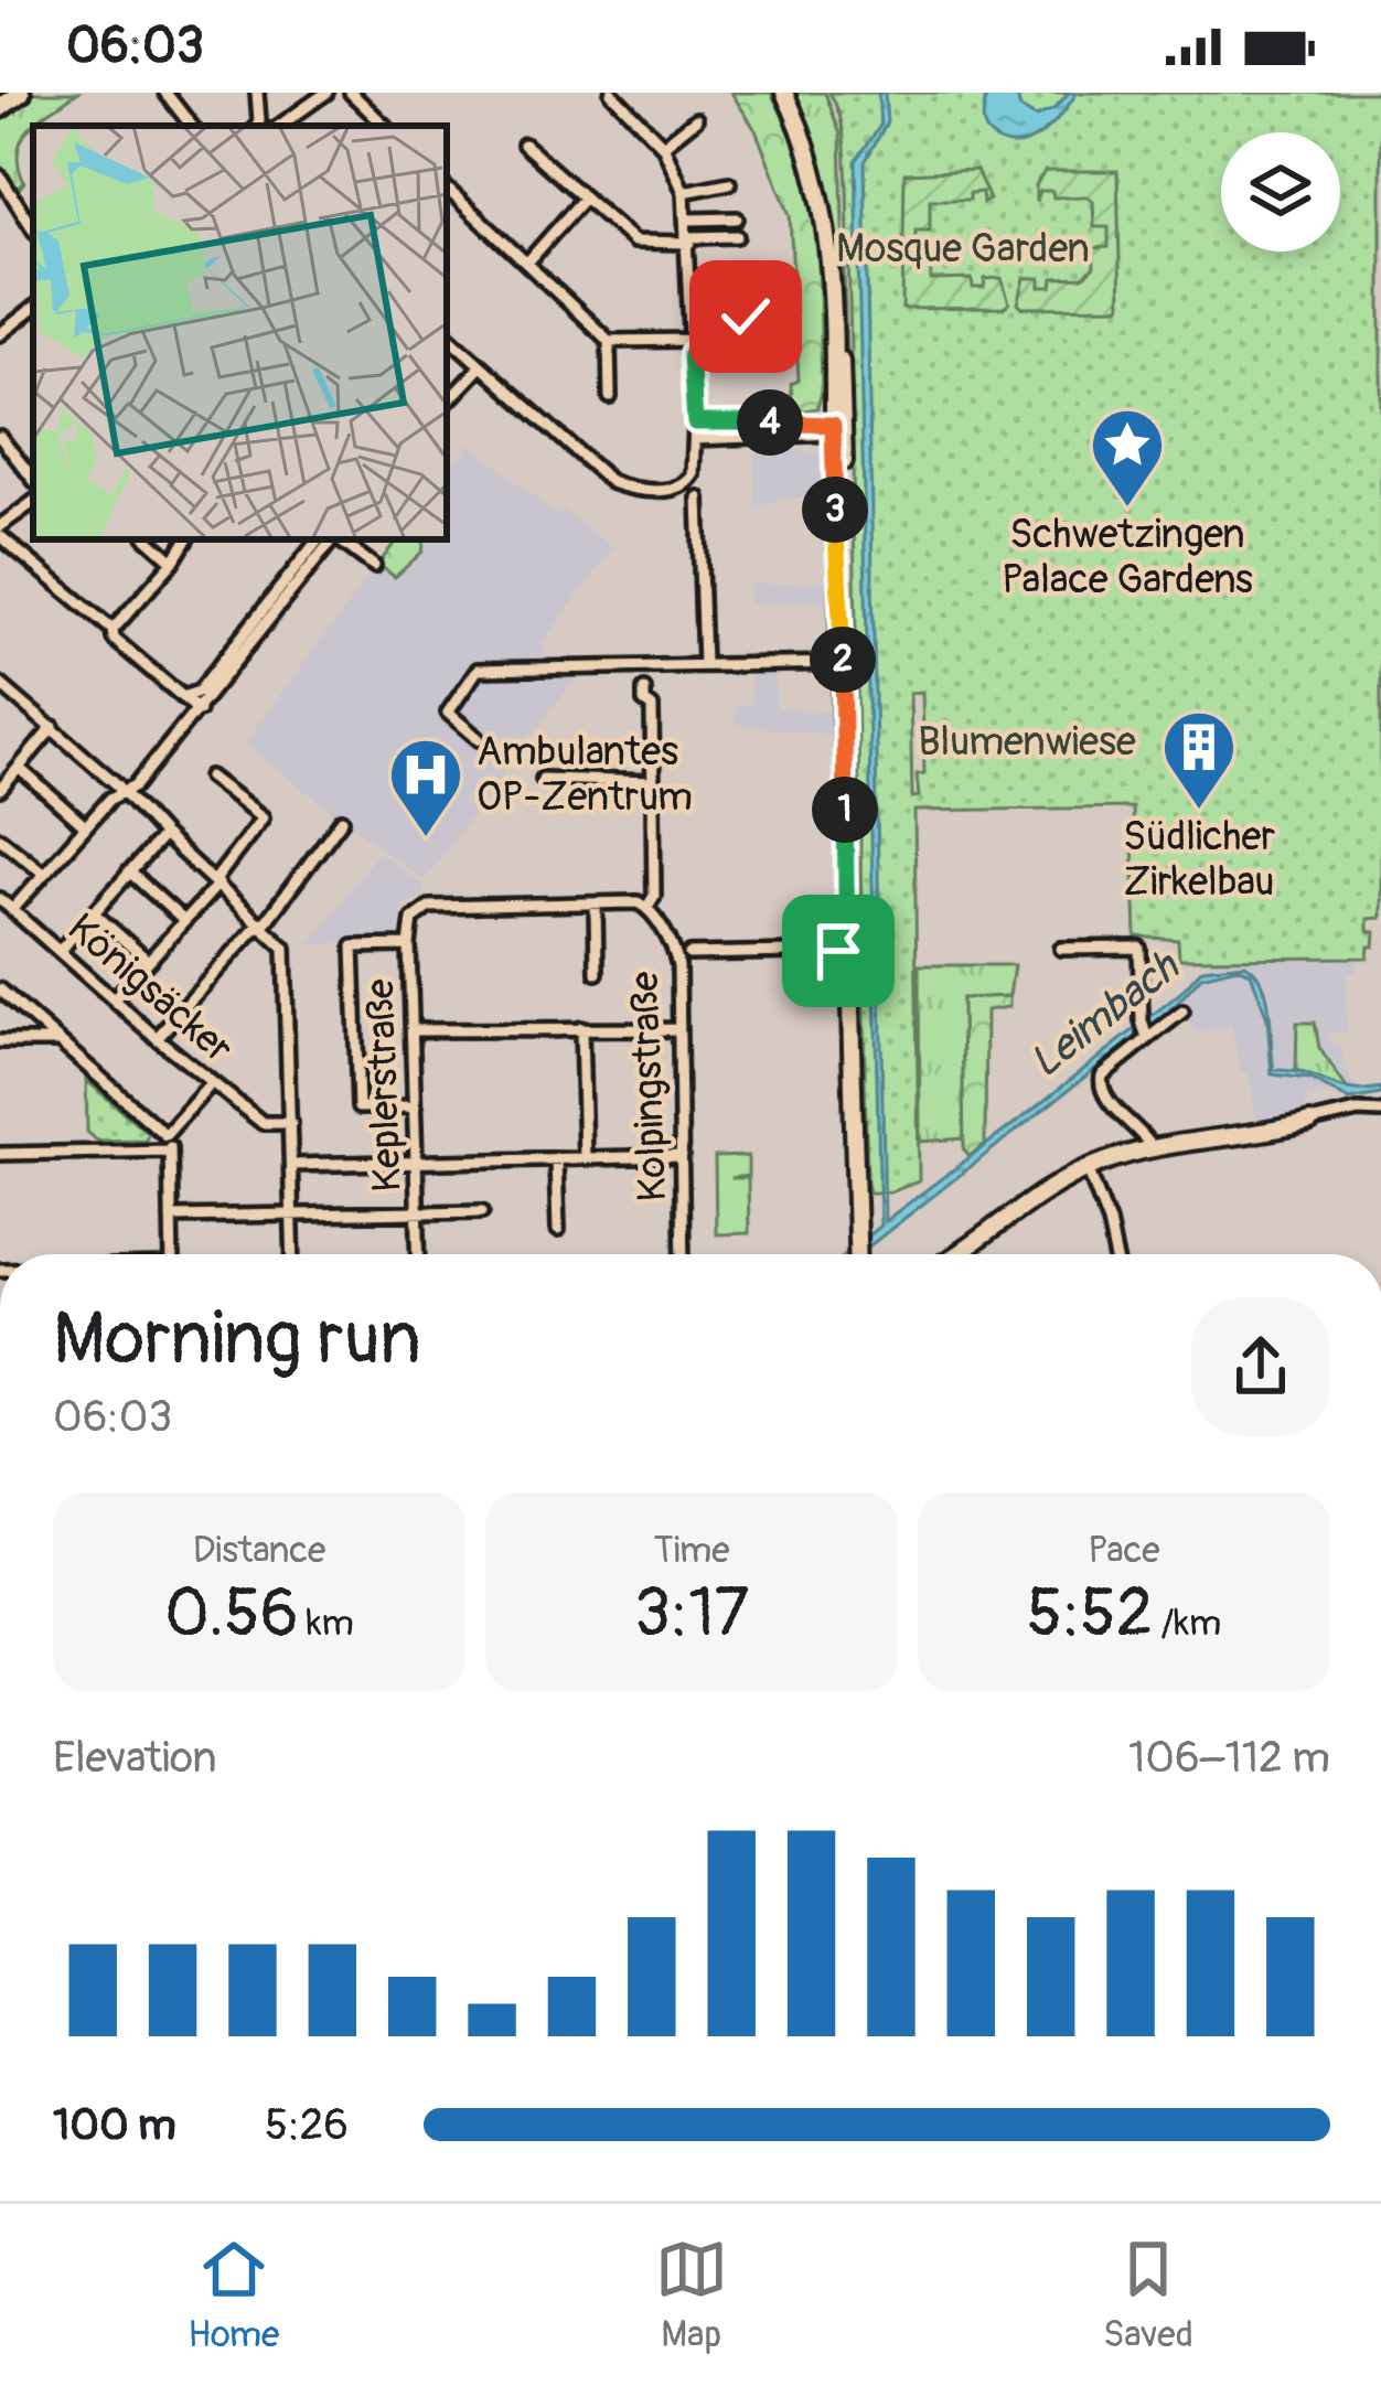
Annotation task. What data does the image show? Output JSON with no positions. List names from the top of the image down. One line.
{"streets":{"street":["Königsäcker","Keplerstraße","Kolpingstraße"]},"crossings":[["Keplerstraße","Kolpingstraße"]],"water":["Leimbach"],"parks":["Mosque Garden","Blumenwiese"],"places":{"place":["Schwetzingen Palace Gardens"],"building":["Südlicher Zirkelbau"],"hospital":["Ambulantes OP-Zentrum"]},"page":{"status":"06:03","pins":["4","3","2","1"],"heading":["Morning run","06:03"],"stats":[["Distance","0.56 km"],["Time","3:17"],["Pace","5:52 /km"]],"chart":["Elevation","106–112 m"],"list":[{"name":"100 m","note":"5:26"}],"tabs":["Home","Map","Saved"]}}
